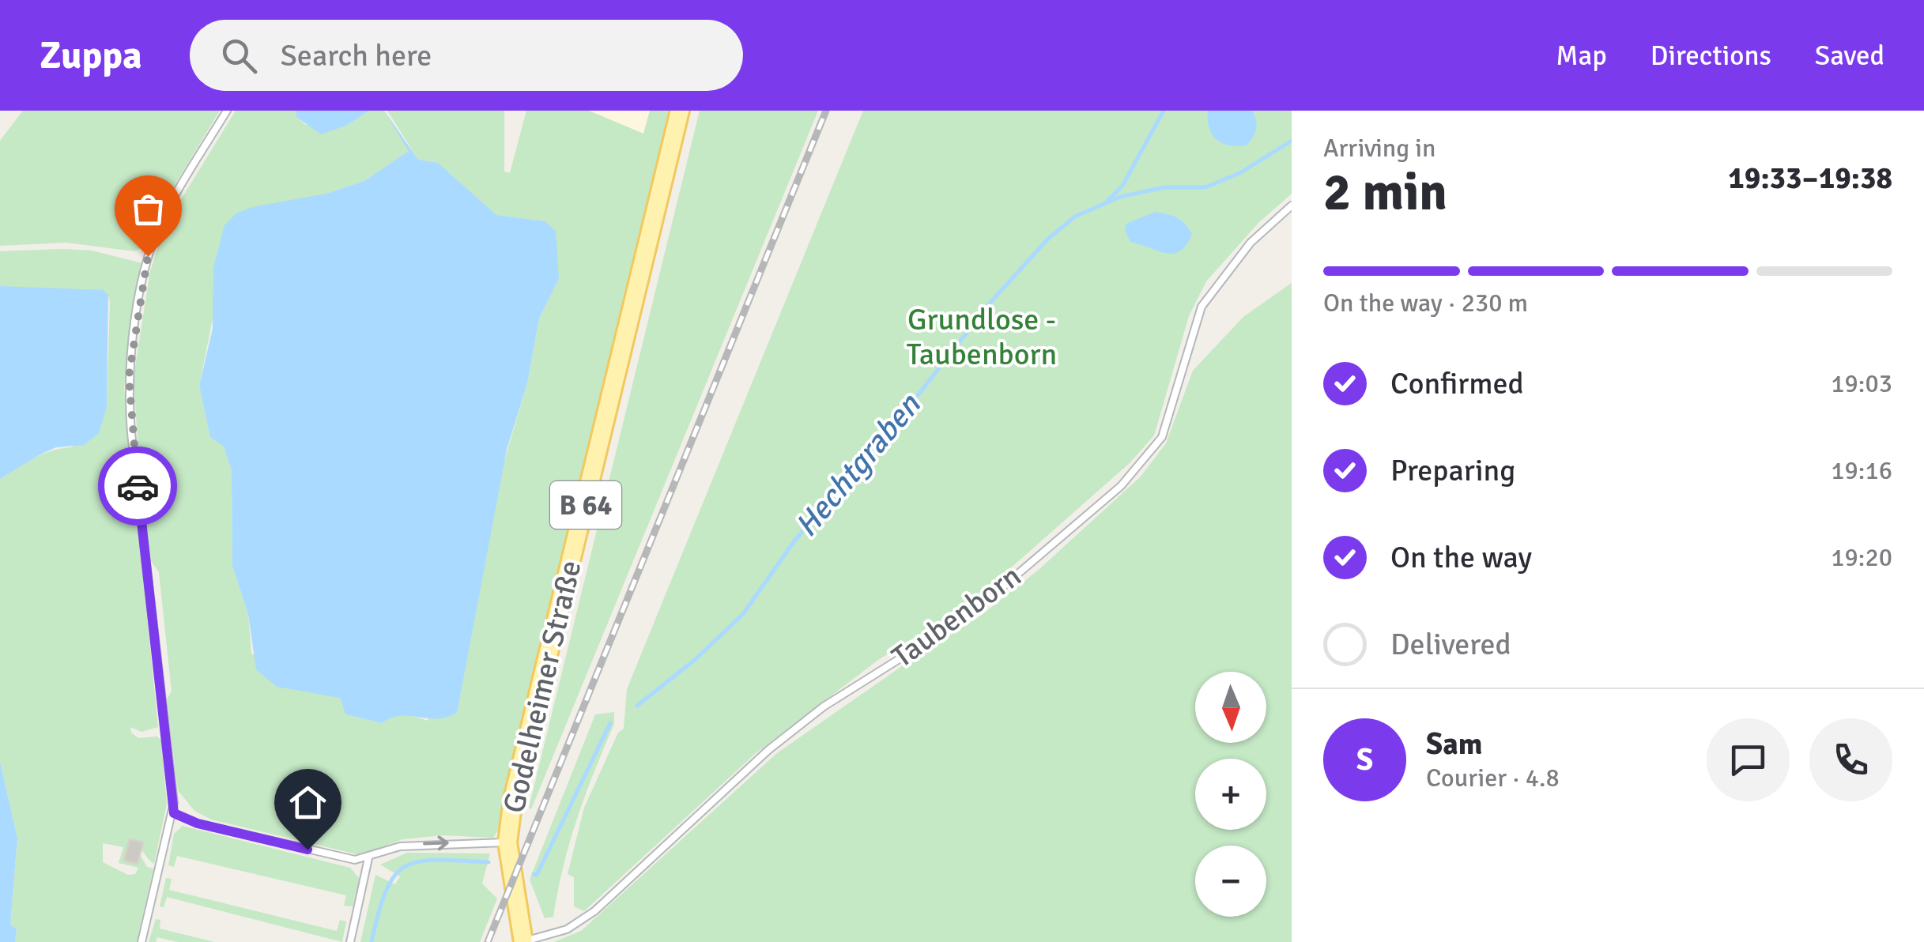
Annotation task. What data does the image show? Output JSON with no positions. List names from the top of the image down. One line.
{"streets":{"main road":["B 64","Godelheimer Straße"],"lane":["Taubenborn"]},"crossings":[["Taubenborn","Godelheimer Straße"]],"water":["Hechtgraben"],"parks":["Grundlose - Taubenborn"],"north":"bottom","page":{"header":"Zuppa","search":"Search here","nav":["Map","Directions","Saved"],"heading":["2 min","Arriving in","19:33–19:38"],"panel":["Sam","Courier · 4.8"],"bar":"On the way · 230 m","list":[["Confirmed","19:03"],["Preparing","19:16"],["On the way","19:20"],"Delivered"],"map_buttons":["+","−"],"round":"S"}}
